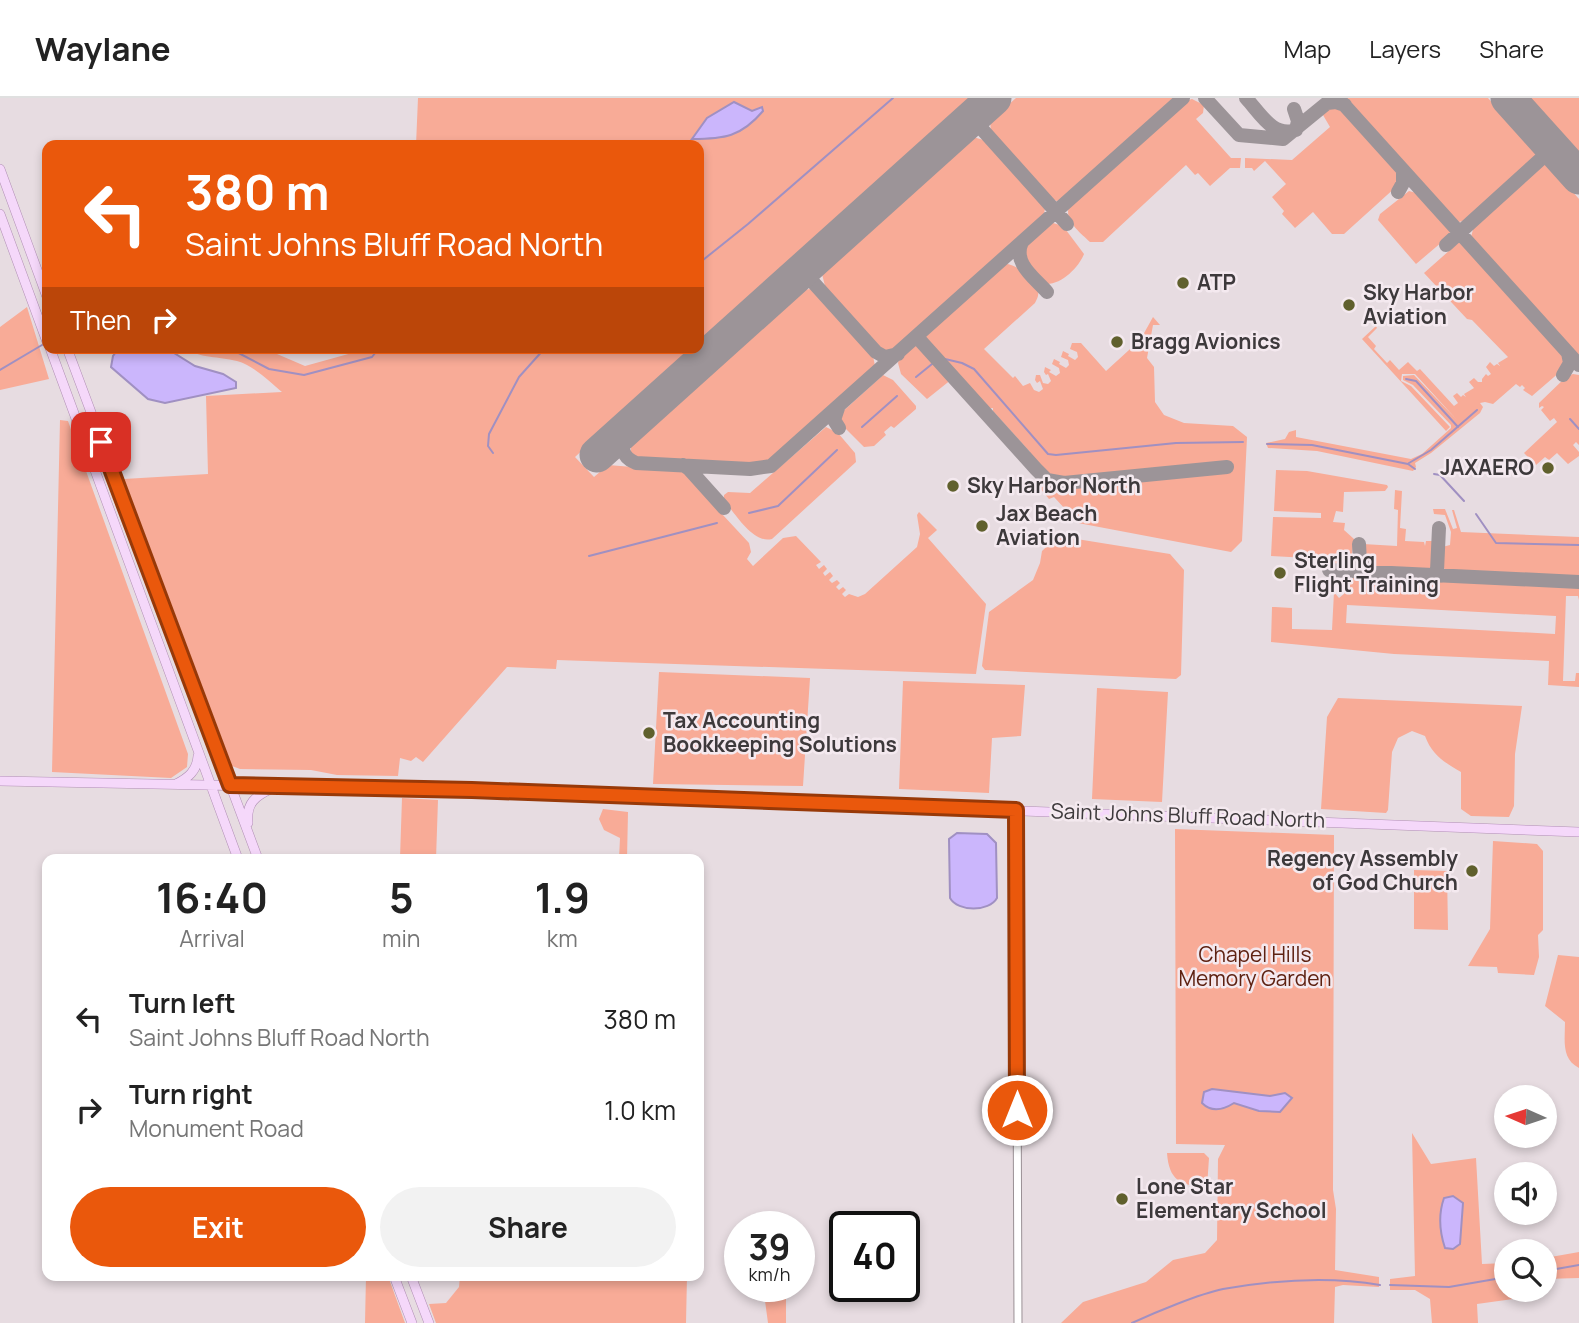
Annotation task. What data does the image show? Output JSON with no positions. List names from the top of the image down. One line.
{"streets":{"main road":["Saint Johns Bluff Road North"]},"parks":["Chapel Hills Memory Garden"],"places":["ATP","Sky Harbor Aviation","Bragg Avionics","JAXAERO","Sky Harbor North","Jax Beach Aviation","Sterling Flight Training","Tax Accounting Bookkeeping Solutions","Regency Assembly of God Church","Lone Star Elementary School"],"north":"left","page":{"header":"Waylane","nav":["Map","Layers","Share"],"turn":["380 m","Saint Johns Bluff Road North"],"then":"Then","eta":["16:40","Arrival","5","min","1.9","km"],"list":[{"name":"Turn left","note":"Saint Johns Bluff Road North","value":"380 m"},{"name":"Turn right","note":"Monument Road","value":"1.0 km"}],"buttons":["Exit","Share"],"speed":"39 km/h","limit":"40"}}
